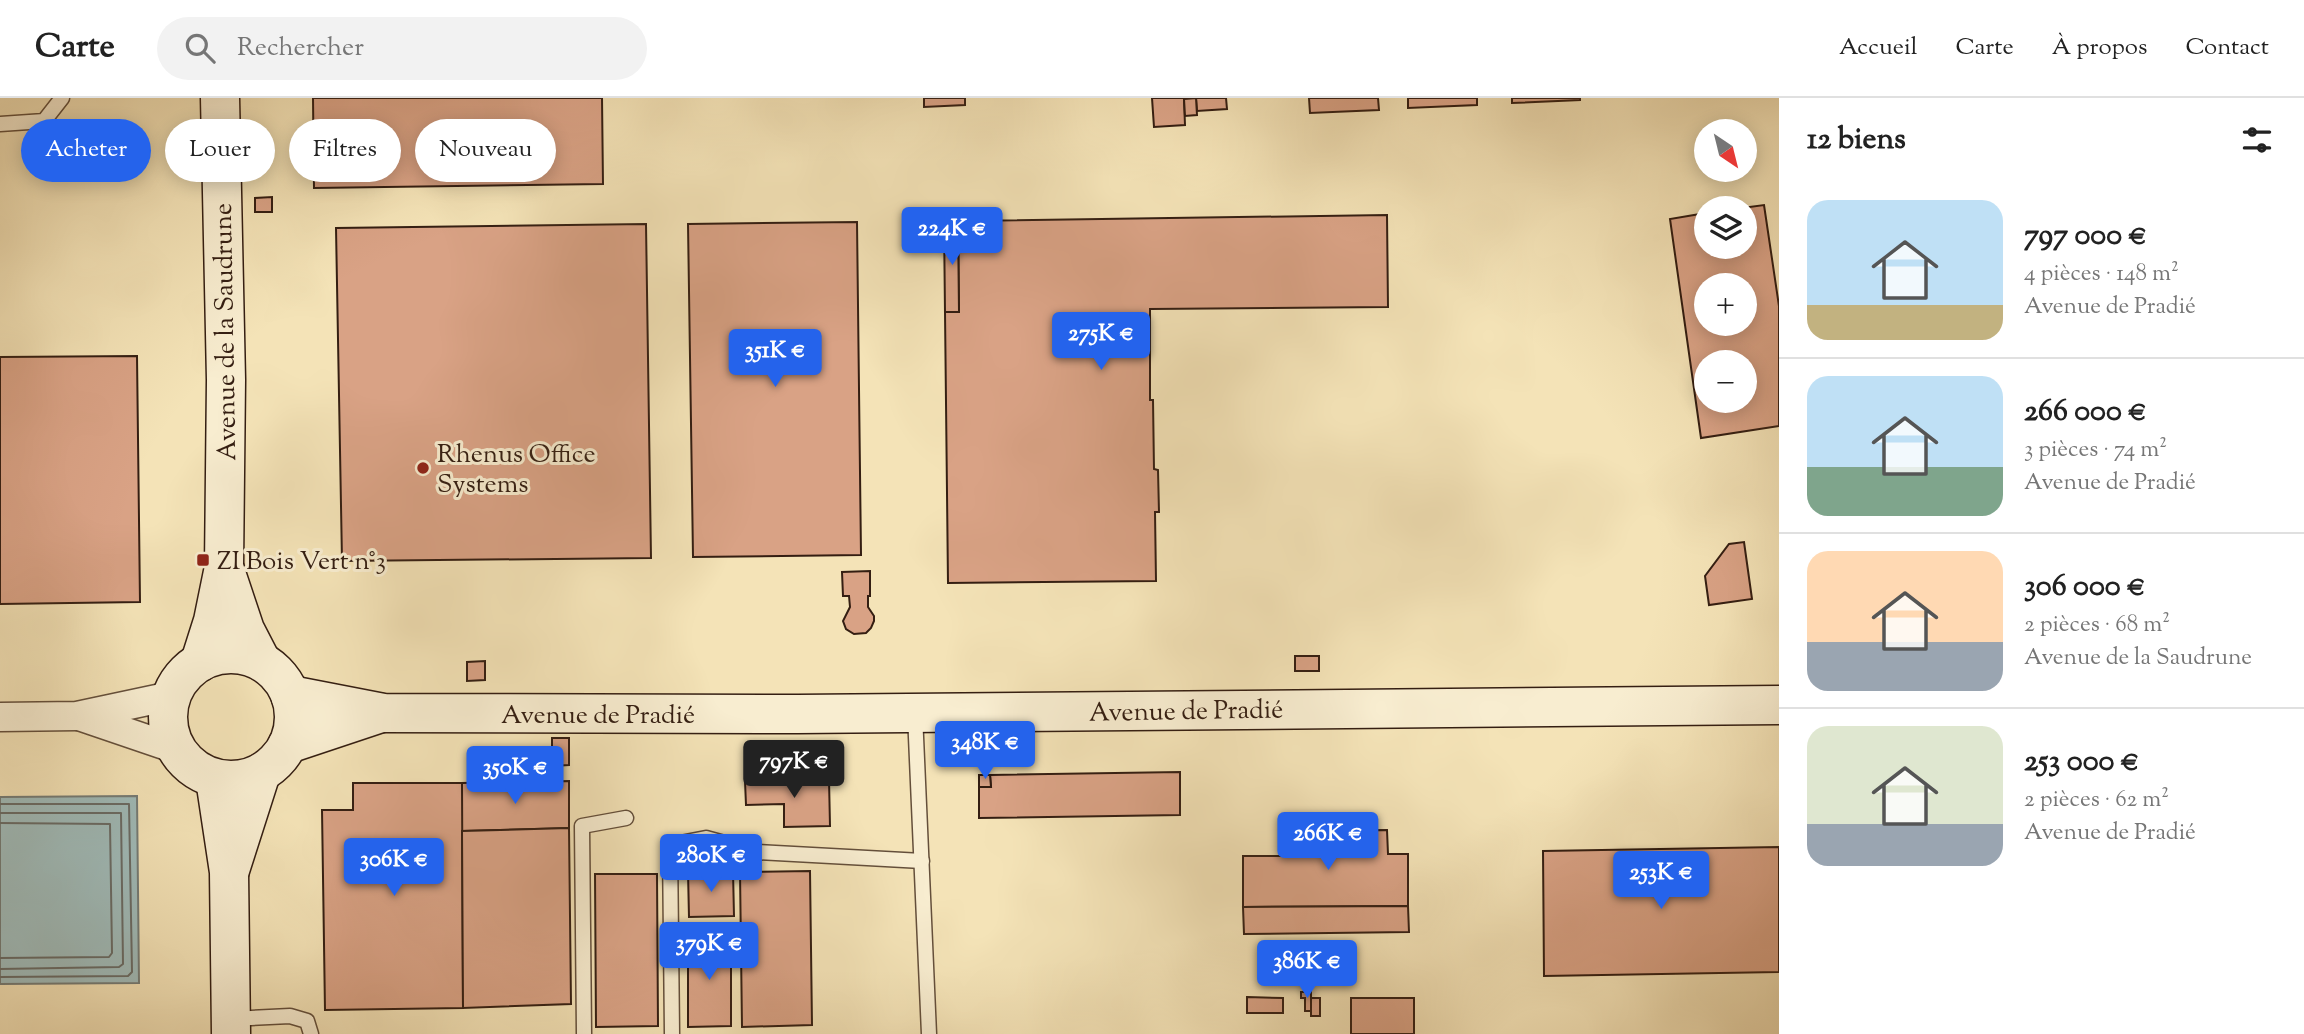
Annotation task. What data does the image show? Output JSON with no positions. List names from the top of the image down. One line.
{"streets":{"street":["Avenue de la Saudrune","Avenue de Pradié"]},"crossings":[["Avenue de la Saudrune","Avenue de Pradié"]],"places":{"other":["Rhenus Office Systems"],"transit":["ZI Bois Vert n°3"]},"north":"bottom right","page":{"header":"Carte","search":"Rechercher","nav":["Accueil","Carte","À propos","Contact"],"heading":"12 biens","map_buttons":["+","−"],"chip":["Acheter","Louer","Filtres","Nouveau"],"list":[{"name":"797 000 €","note":"4 pièces · 148 m² · Avenue de Pradié"},{"name":"266 000 €","note":"3 pièces · 74 m² · Avenue de Pradié"},{"name":"306 000 €","note":"2 pièces · 68 m² · Avenue de la Saudrune"},{"name":"253 000 €","note":"2 pièces · 62 m² · Avenue de Pradié"}],"price":["224K €","275K €","351K €","348K €","797K €","350K €","266K €","280K €","306K €","253K €","379K €","386K €"]}}
